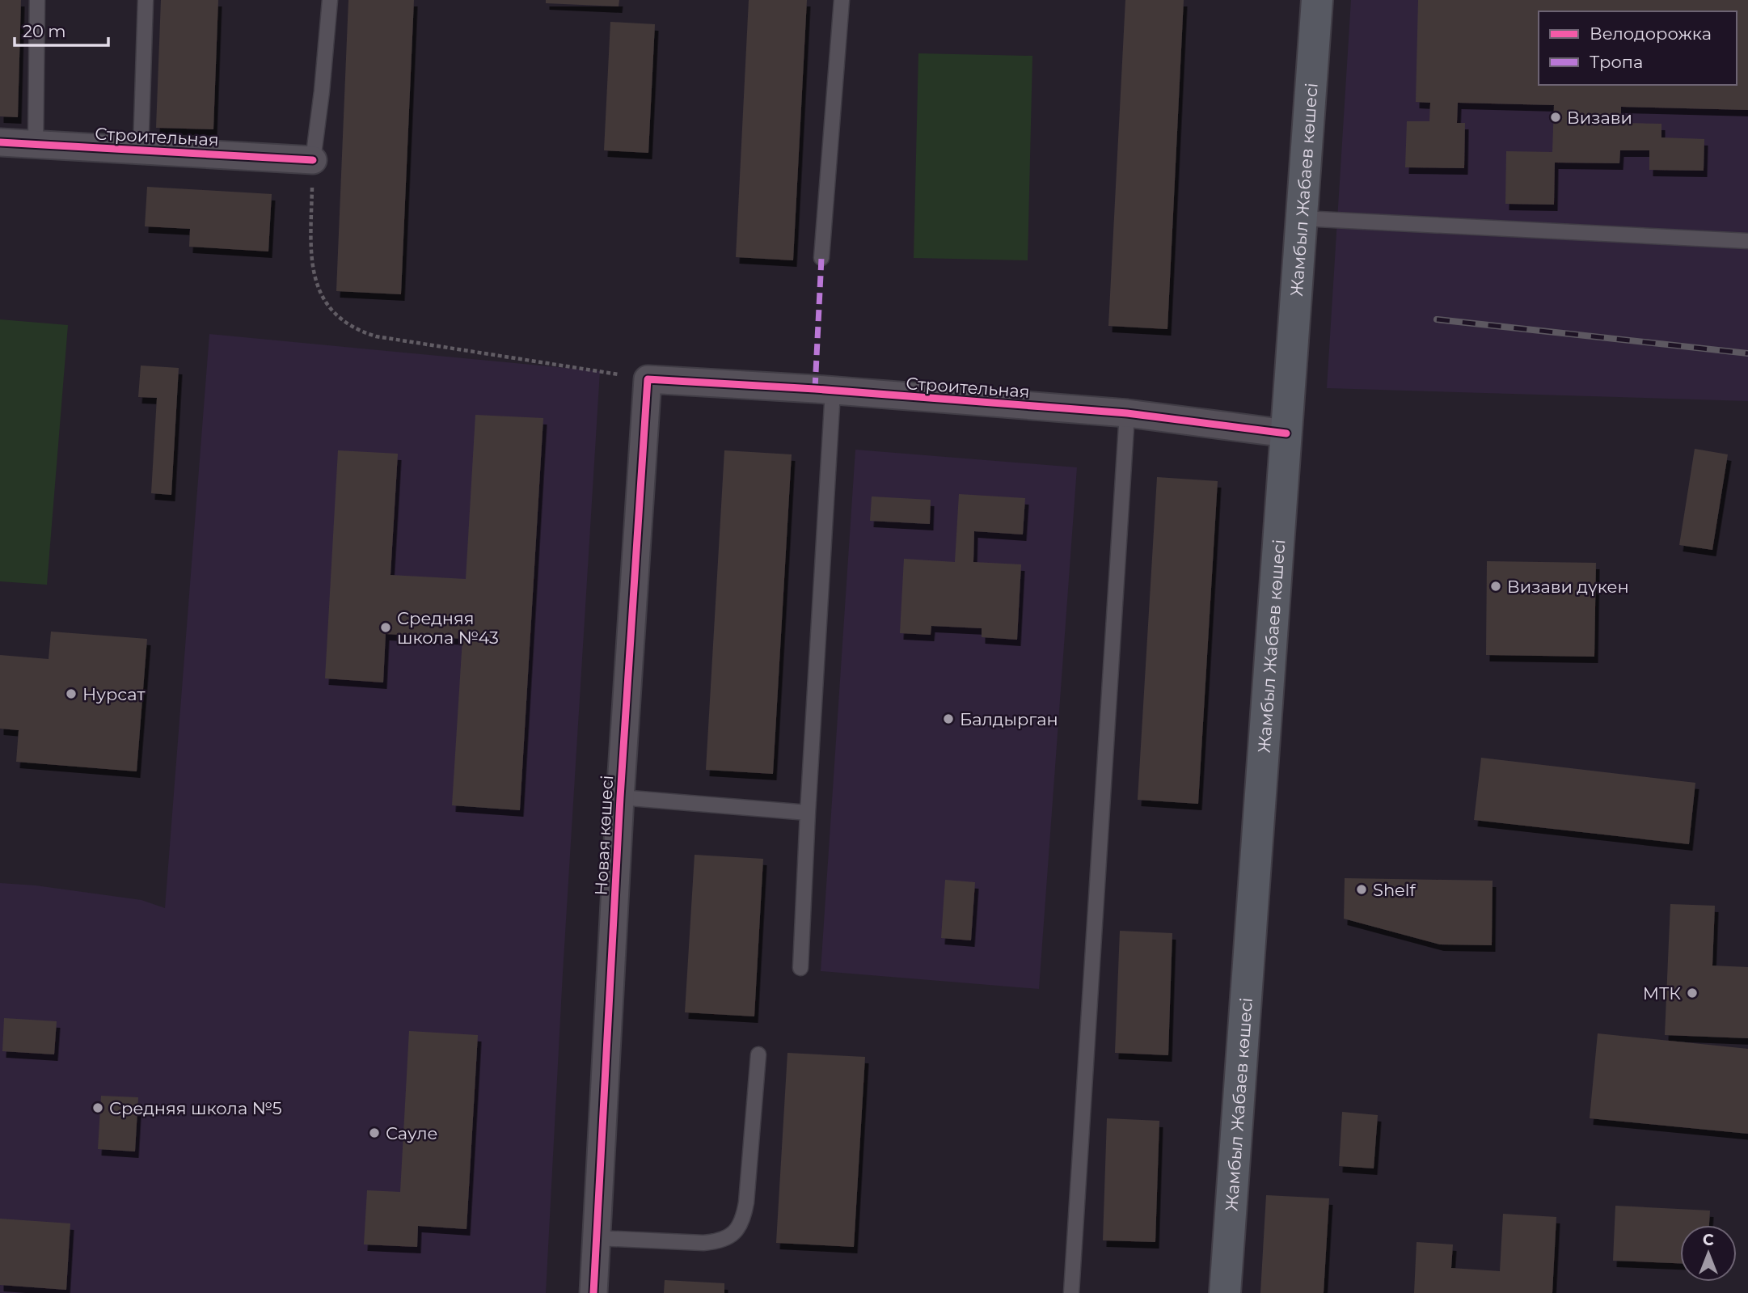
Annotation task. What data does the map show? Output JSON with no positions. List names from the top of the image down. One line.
{"streets":{"main road":["Жамбыл Жабаев көшесі"],"street":["Строительная","Новая көшесі"]},"crossings":[["Строительная","Жамбыл Жабаев көшесі"],["Строительная","Новая көшесі"]],"places":["Визави","Визави дүкен","Средняя школа №43","Нурсат","Балдырган","Shelf","МТК","Средняя школа №5","Сауле"],"legend":["Велодорожка","Тропа"],"scale_bar":"20 m","north":"top"}
